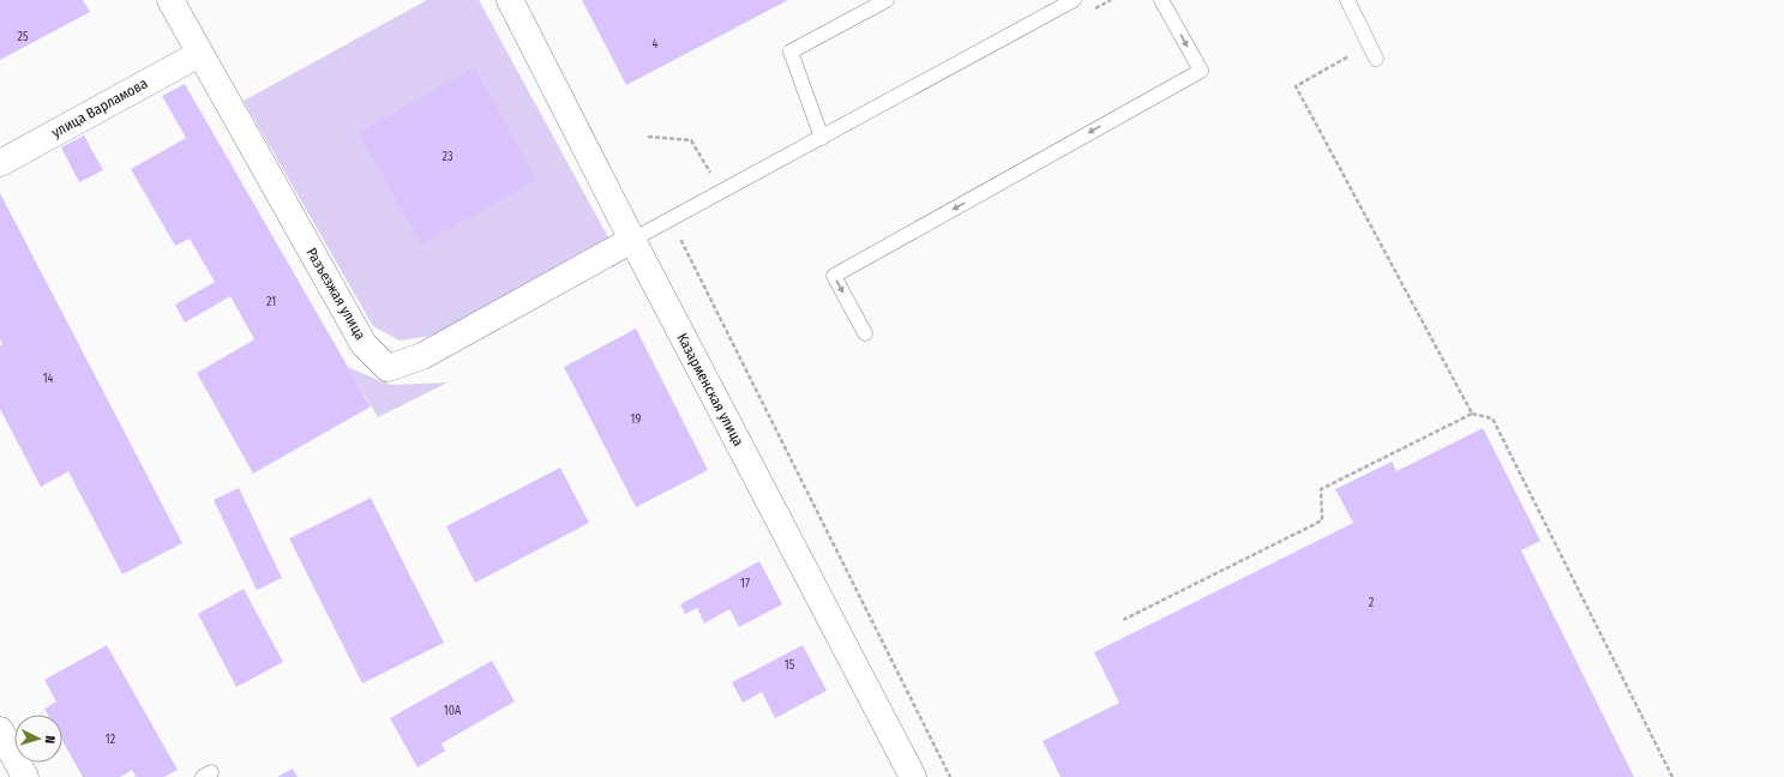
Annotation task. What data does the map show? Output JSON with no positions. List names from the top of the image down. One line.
{"streets":{"street":["улица Варламова","Разъезжая улица","Казарменская улица"]},"crossings":[["улица Варламова","Разъезжая улица"],["Разъезжая улица","Казарменская улица"]],"house_numbers":["25","4","23","21","14","19","17","2","15","10А","12"],"north":"right"}
